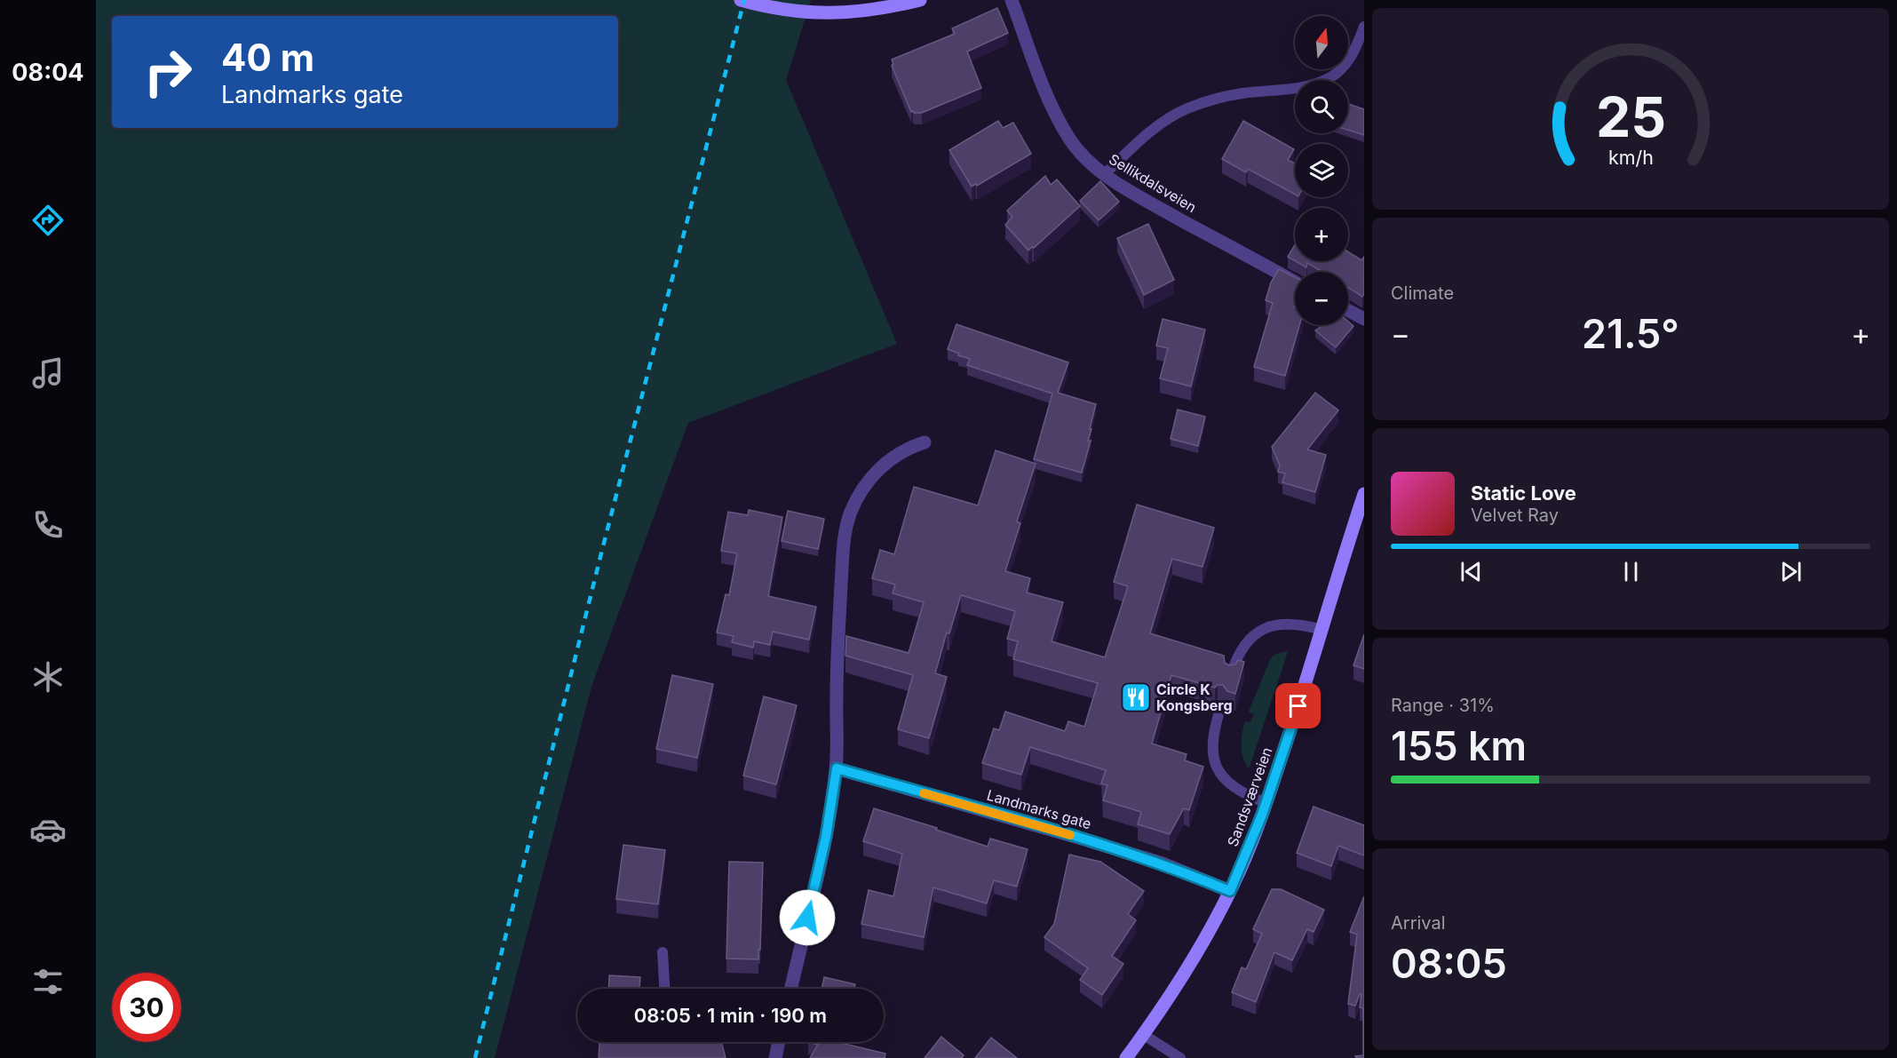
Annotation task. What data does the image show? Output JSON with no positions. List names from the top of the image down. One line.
{"streets":{"street":["Sellikdalsveien","Sandsværveien","Landmarks gate"]},"crossings":[["Sandsværveien","Landmarks gate"]],"places":{"restaurant":["Circle K Kongsberg"]},"north":"top","page":{"tabs":"08:04","map_buttons":["+","−"],"turn":["40 m","Landmarks gate"],"tile":["Climate",["Range · 31%","155 km"],["Arrival","08:05"]],"heat":["−","21.5°","+"],"song":["Static Love","Velvet Ray"],"limit":"30","trip":"08:05 · 1 min · 190 m","gauge":["25","km/h"]}}
